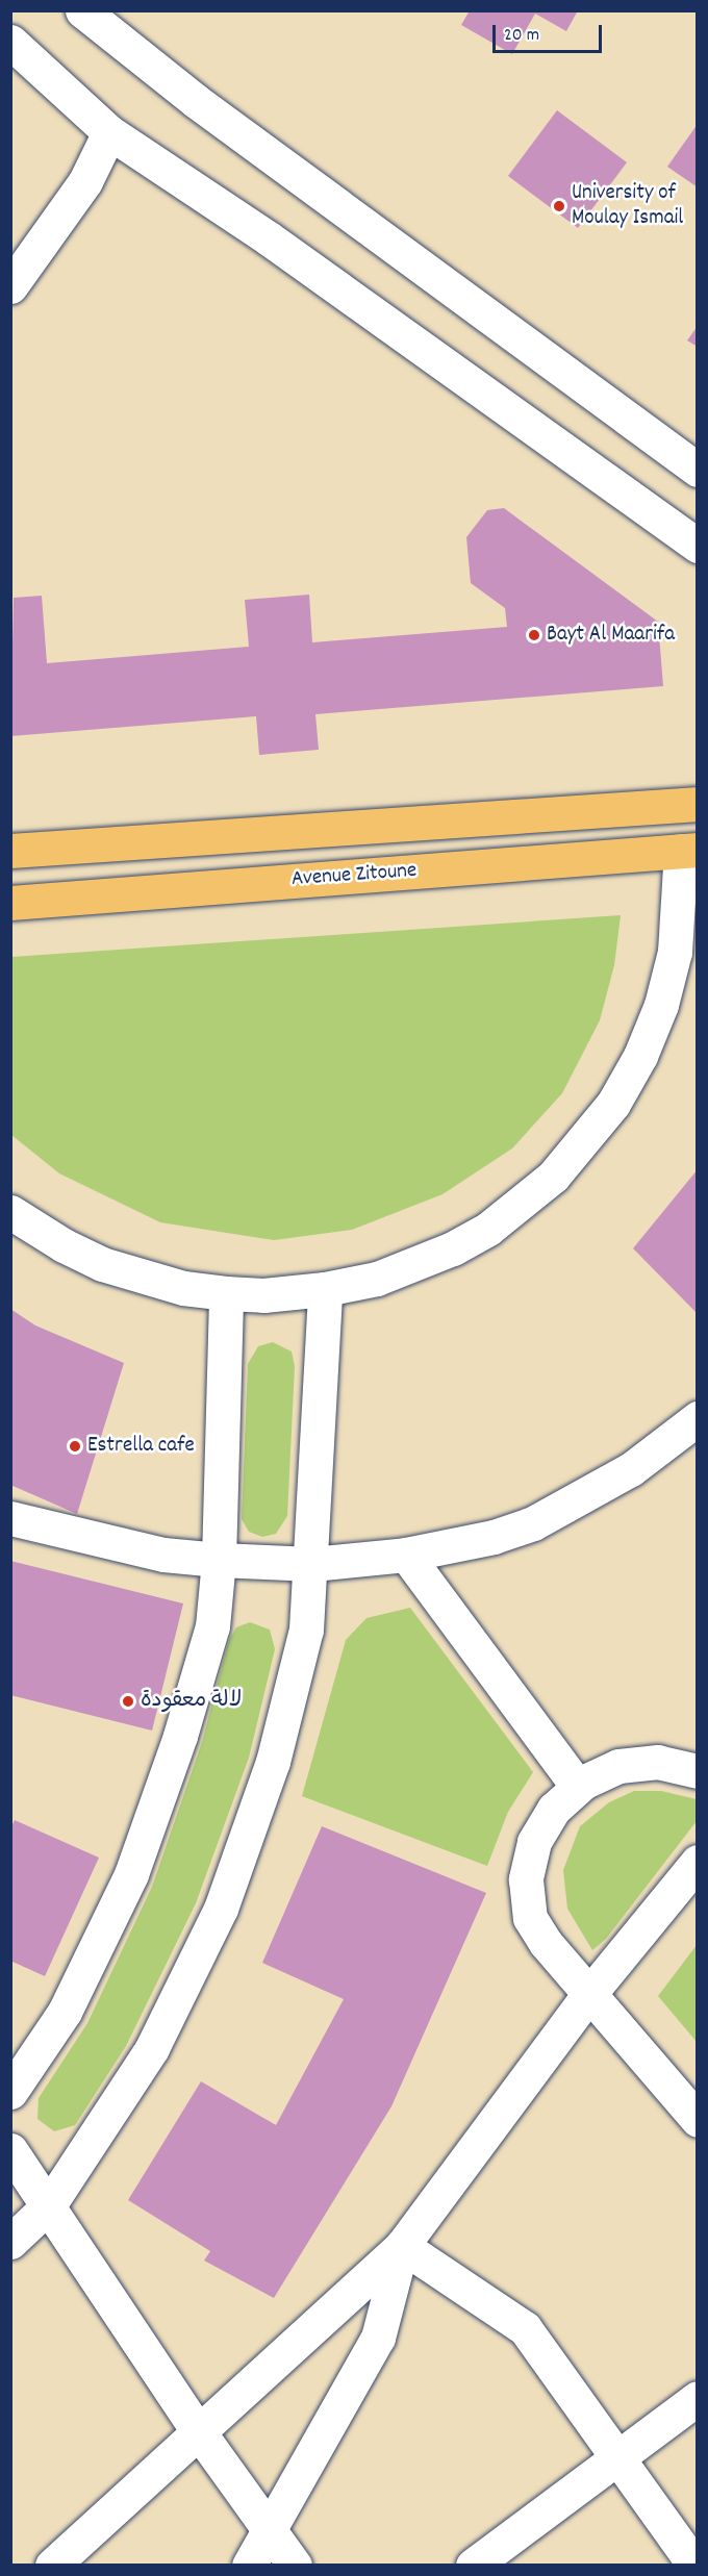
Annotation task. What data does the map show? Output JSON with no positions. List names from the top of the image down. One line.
{"streets":{"main road":["Avenue Zitoune"]},"places":["University of Moulay Ismail","Bayt Al Maarifa","Estrella cafe","لالة معقودة"],"scale_bar":"20 m"}
